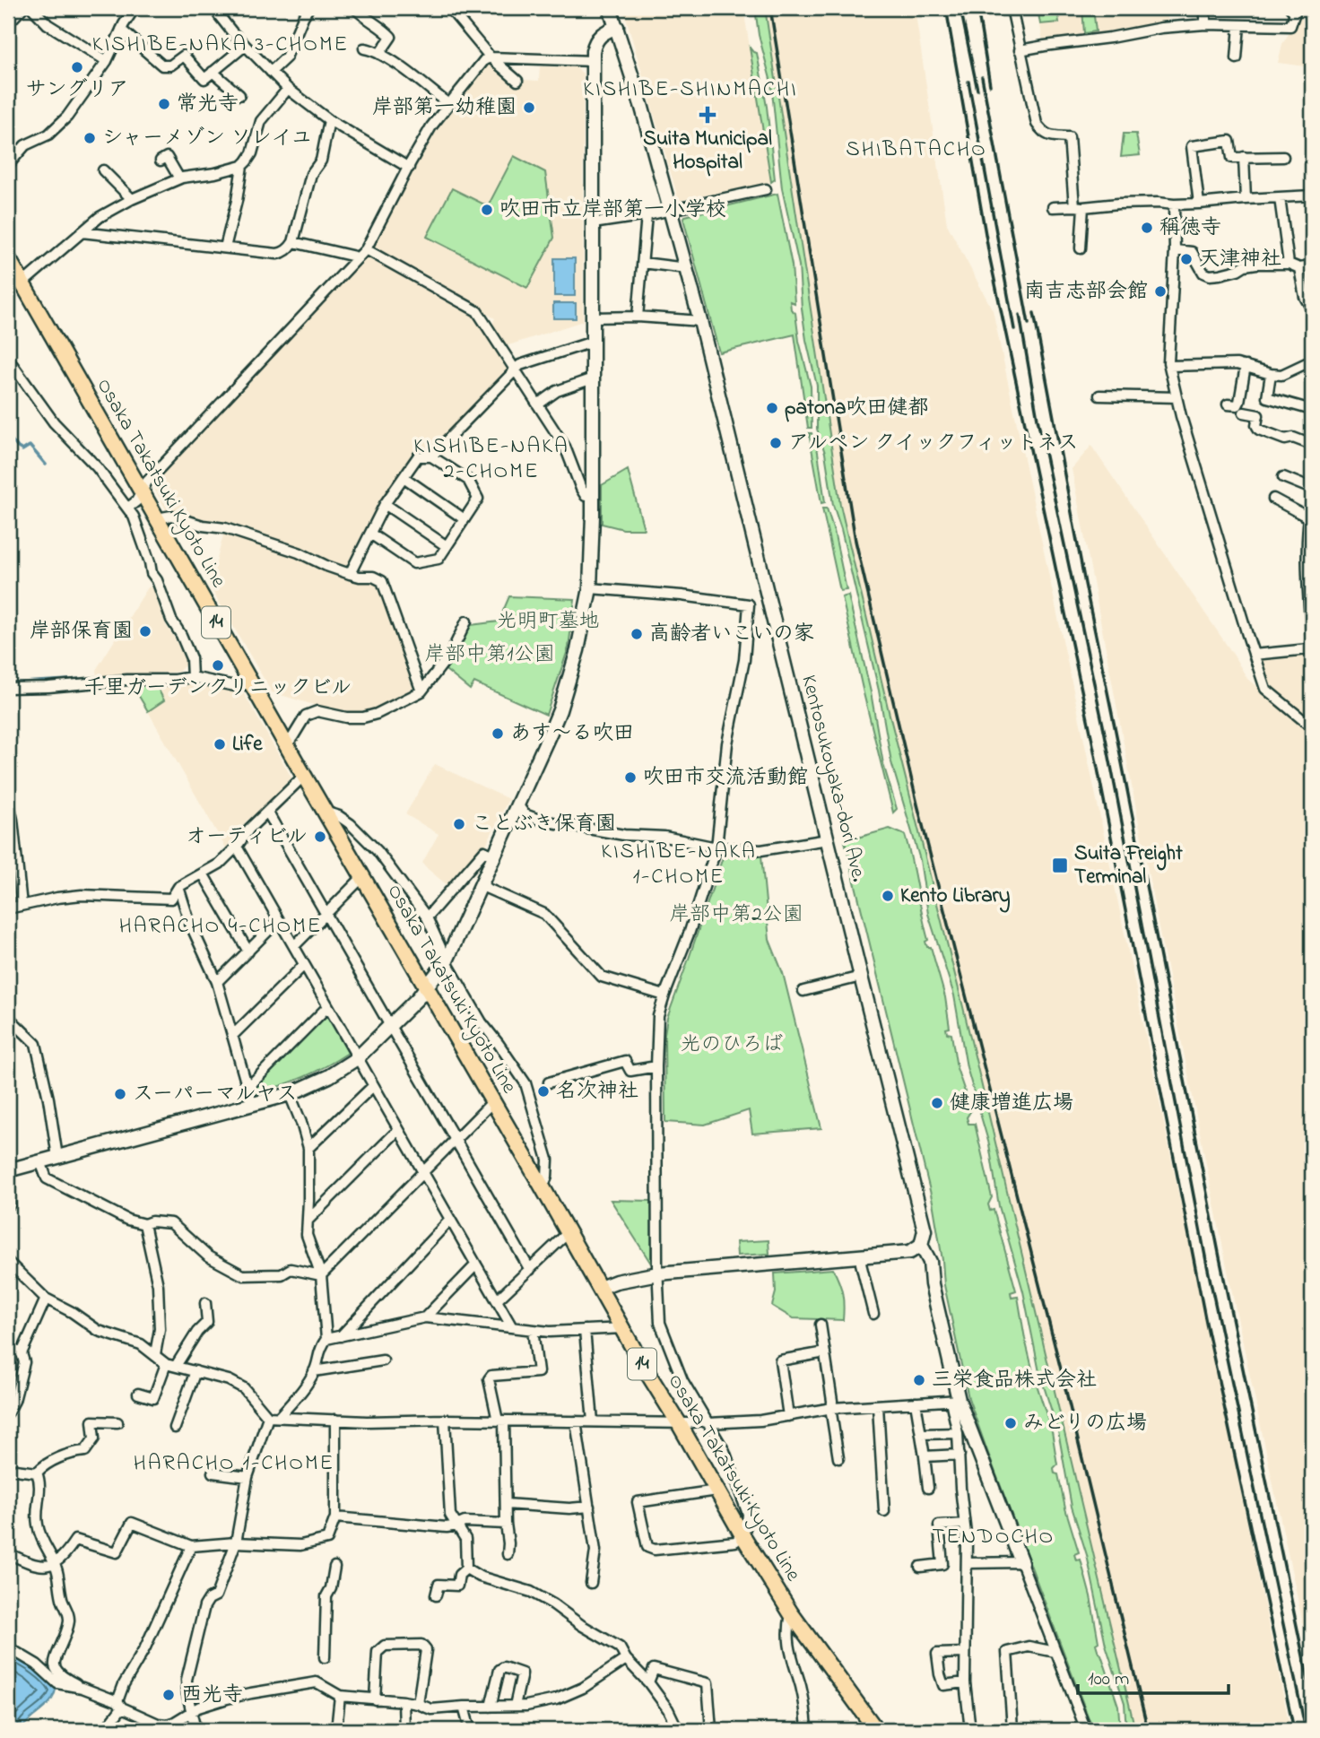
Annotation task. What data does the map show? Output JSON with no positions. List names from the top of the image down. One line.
{"streets":{"main road":["Osaka Takatsuki Kyoto Line","14"],"street":["Kentosukoyaka-dori Ave."]},"districts":["KISHIBE-NAKA 3-CHOME","KISHIBE-SHINMACHI","SHIBATACHO","KISHIBE-NAKA 2-CHOME","KISHIBE-NAKA 1-CHOME","HARACHO 4-CHOME","HARACHO 1-CHOME","TENDOCHO"],"parks":["光明町墓地","岸部中第1公園","岸部中第2公園","光のひろば"],"places":{"other":["サングリア","常光寺","岸部第一幼稚園","シャーメゾン ソレイユ","吹田市立岸部第一小学校","稱徳寺","天津神社","南吉志部会館","patona吹田健都","アルペン クイックフィットネス","岸部保育園","高齢者いこいの家","千里ガーデンクリニックビル","あす～る吹田","Life","吹田市交流活動館","ことぶき保育園","オーティビル","Kento Library","名次神社","スーパーマルヤス","健康増進広場","三栄食品株式会社","みどりの広場","西光寺"],"health":["Suita Municipal Hospital"],"transit":["Suita Freight Terminal"]},"scale_bar":"100 m"}
